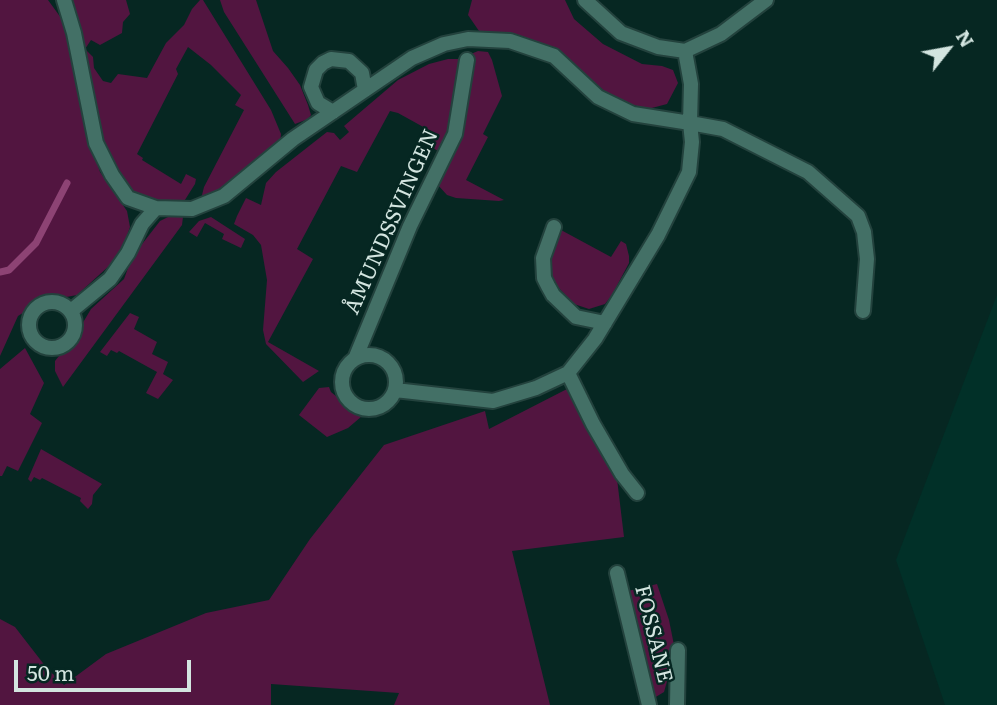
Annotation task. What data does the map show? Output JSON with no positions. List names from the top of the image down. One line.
{"streets":{"street":["ÅMUNDSSVINGEN","FOSSANE"]},"scale_bar":"50 m","north":"top right"}
